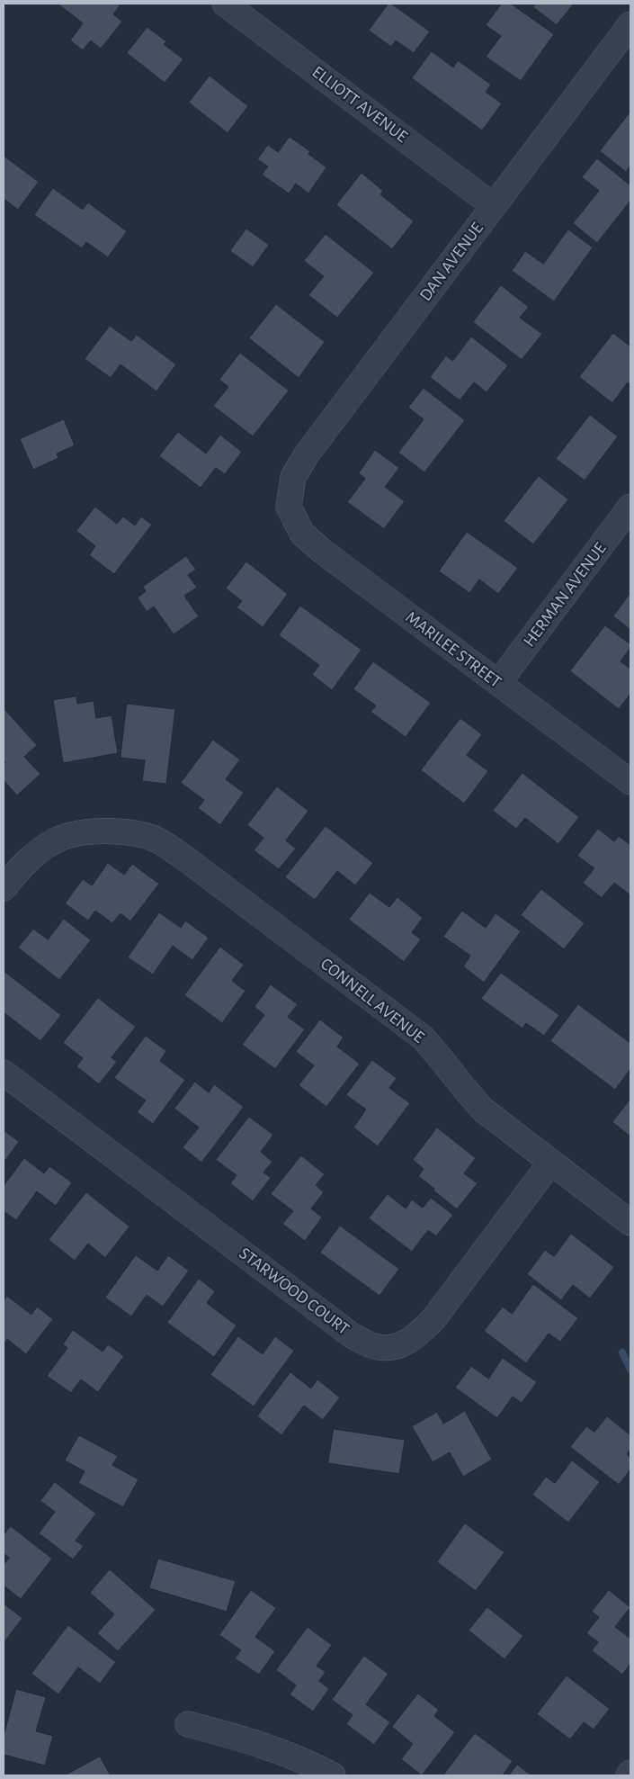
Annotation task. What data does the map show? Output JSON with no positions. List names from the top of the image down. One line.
{"streets":{"street":["ELLIOTT AVENUE","DAN AVENUE","HERMAN AVENUE","MARILEE STREET","CONNELL AVENUE","STARWOOD COURT"]},"crossings":[["ELLIOTT AVENUE","DAN AVENUE"],["DAN AVENUE","MARILEE STREET"],["HERMAN AVENUE","MARILEE STREET"],["CONNELL AVENUE","STARWOOD COURT"]]}
